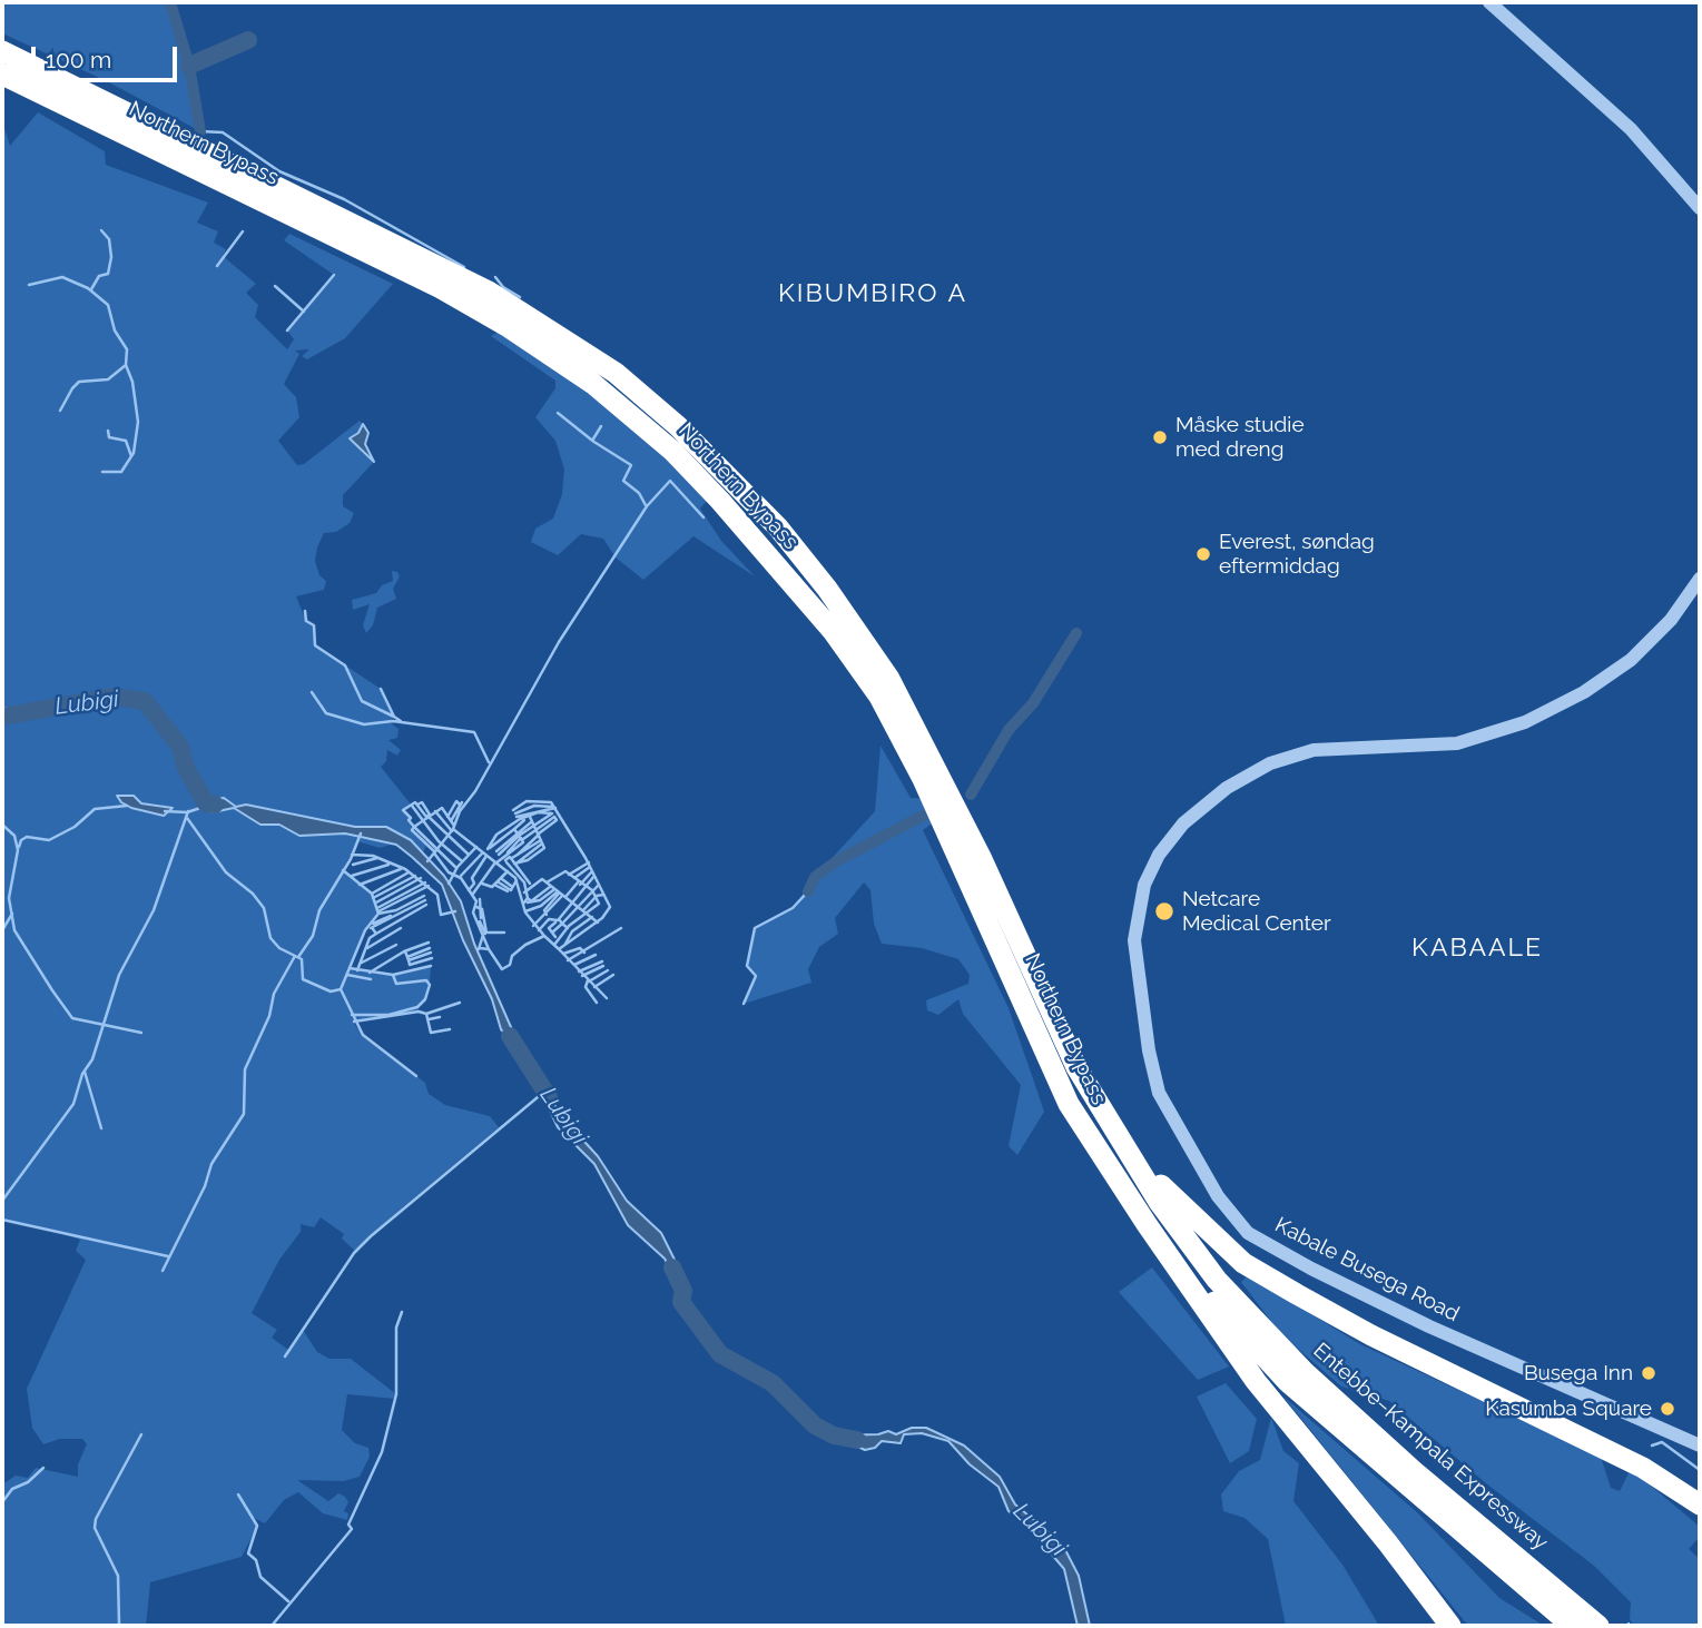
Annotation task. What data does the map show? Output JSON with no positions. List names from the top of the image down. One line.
{"streets":{"highway":["Northern Bypass","Entebbe–Kampala Expressway"],"street":["Kabale Busega Road"]},"crossings":[["Northern Bypass","Entebbe–Kampala Expressway"]],"districts":["KIBUMBIRO A","KABAALE"],"water":["Lubigi"],"places":["Måske studie med dreng","Everest, søndag eftermiddag","Netcare Medical Center","Busega Inn","Kasumba Square"],"scale_bar":"100 m"}
